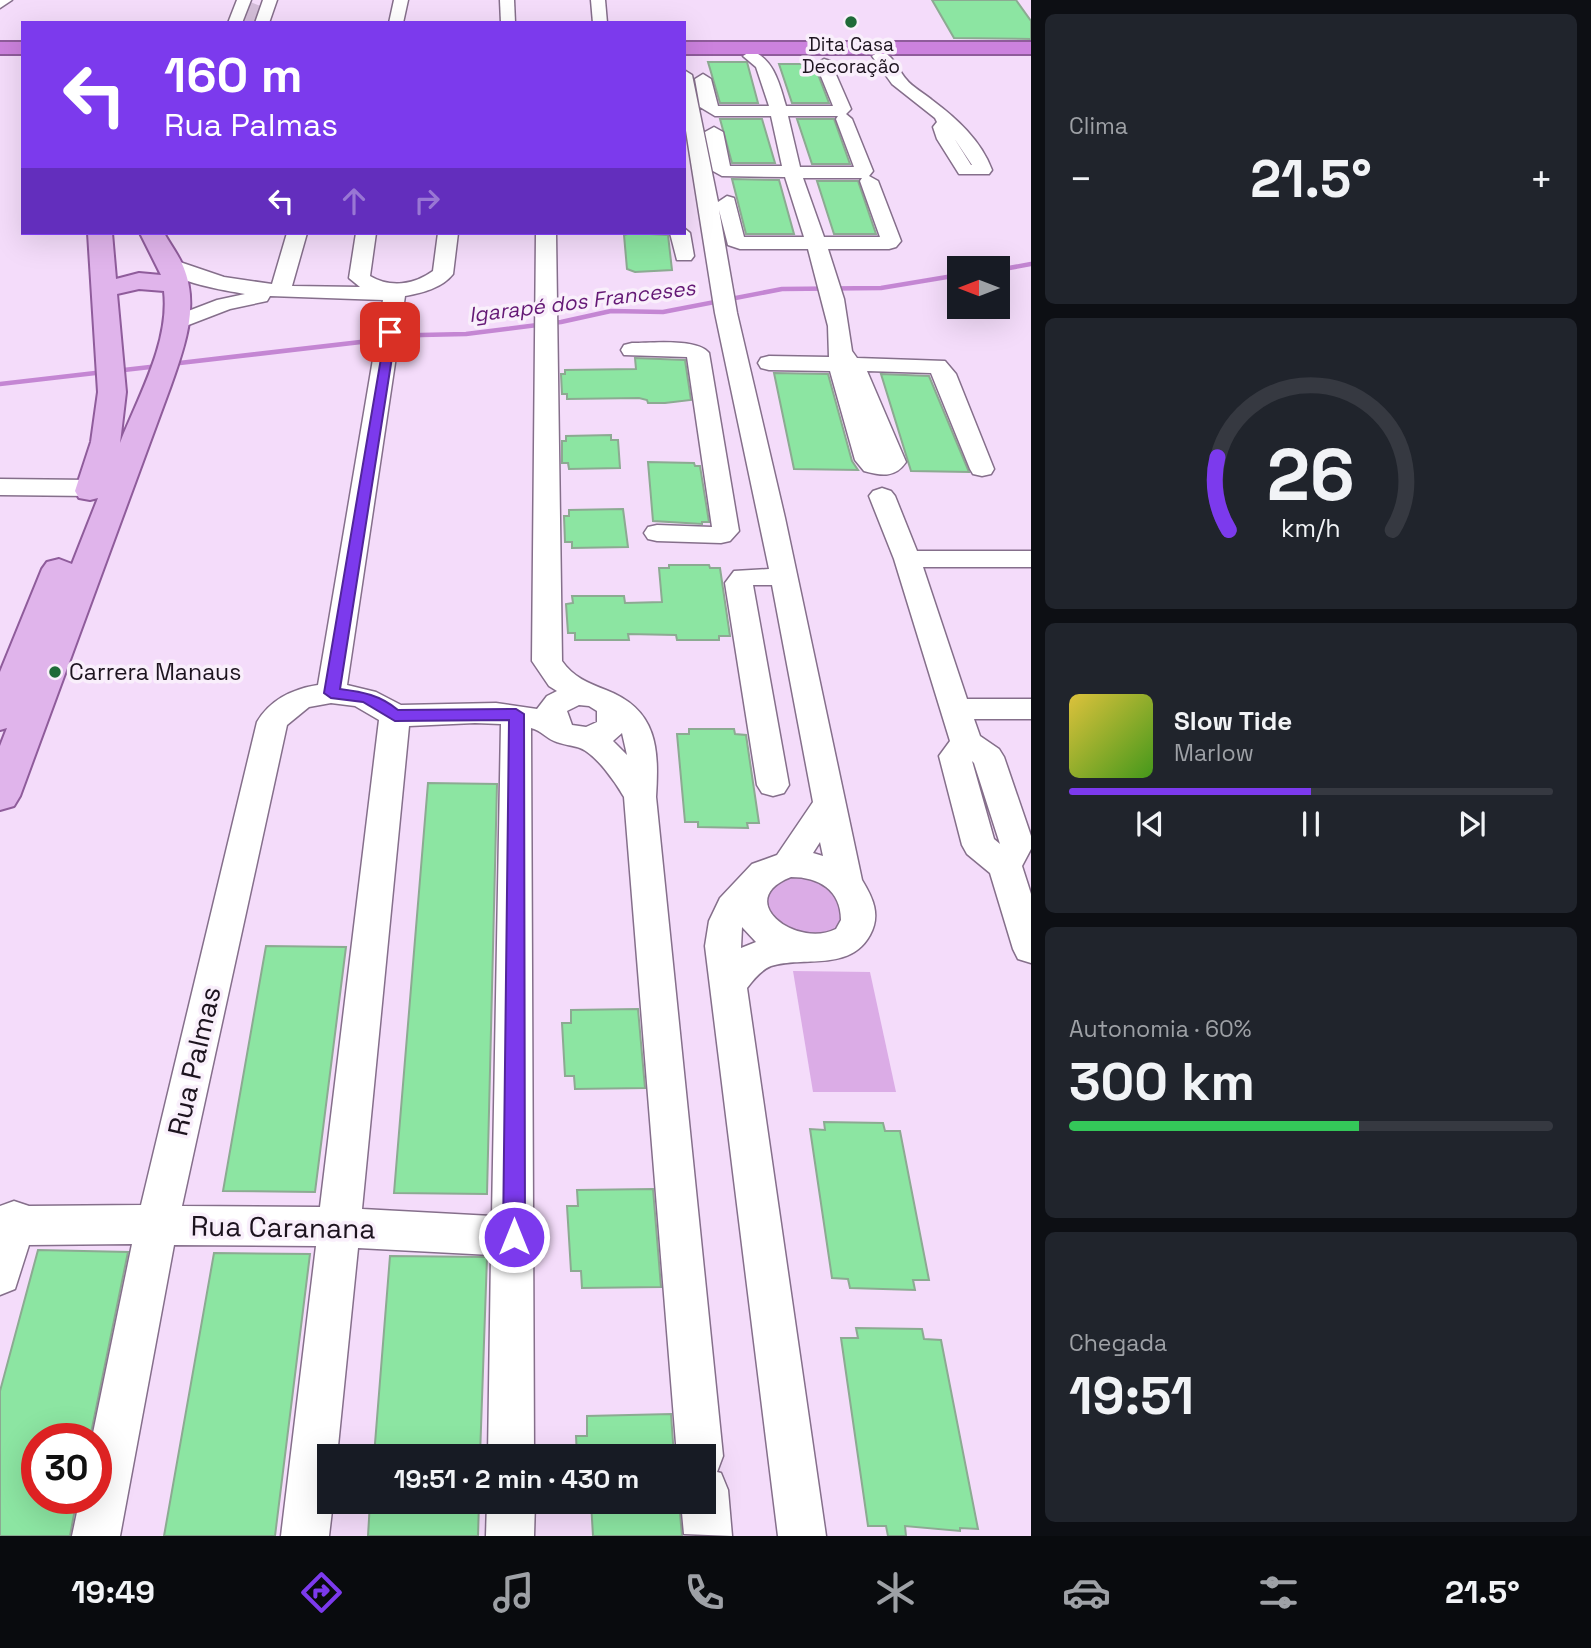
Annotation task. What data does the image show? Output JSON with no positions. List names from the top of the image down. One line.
{"streets":{"street":["Rua Palmas","Rua Caranana"]},"crossings":[["Rua Palmas","Rua Caranana"]],"water":["Igarapé dos Franceses"],"places":["Dita Casa Decoração","Carrera Manaus"],"north":"left","page":{"tile":["Clima",["Autonomia · 60%","300 km"],["Chegada","19:51"]],"turn":["160 m","Rua Palmas"],"heat":["−","21.5°","+"],"song":["Slow Tide","Marlow"],"limit":"30","trip":"19:51 · 2 min · 430 m","tabs":["19:49","21.5°"],"gauge":["26","km/h"]}}
